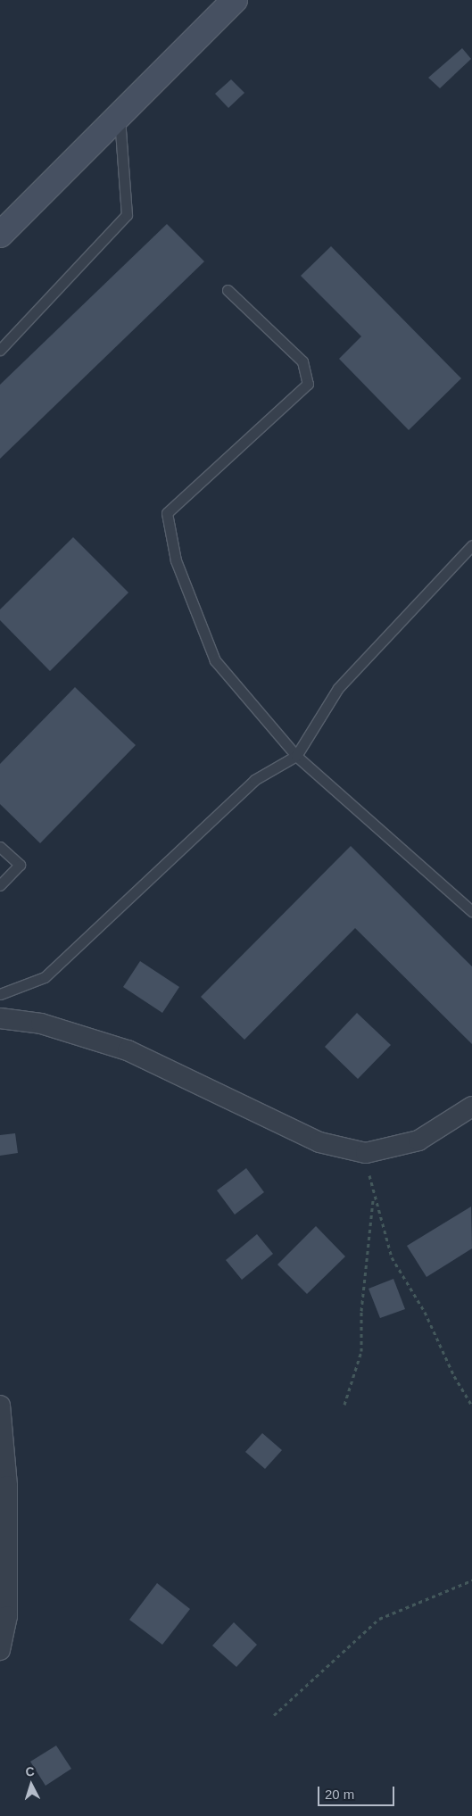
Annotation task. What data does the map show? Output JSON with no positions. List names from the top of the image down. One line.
{"scale_bar":"20 m","north":"top"}
